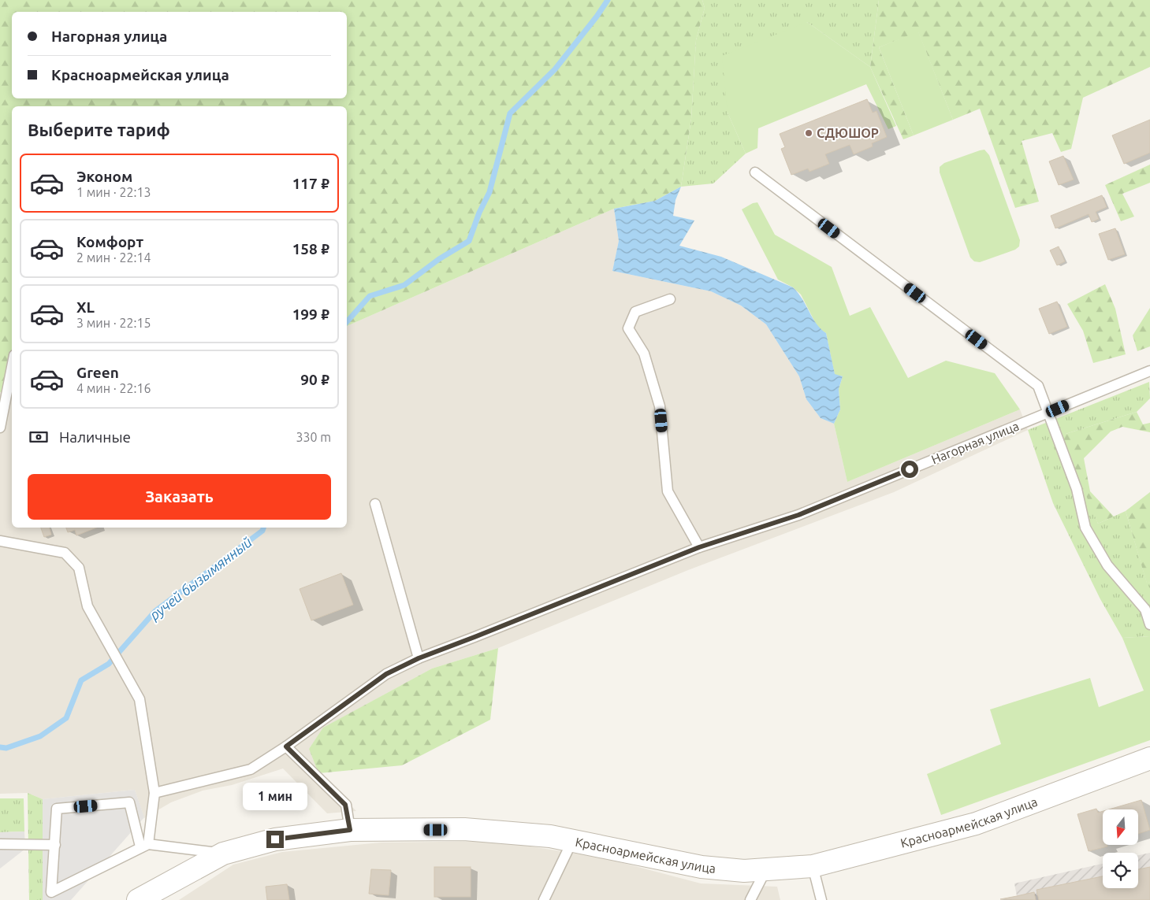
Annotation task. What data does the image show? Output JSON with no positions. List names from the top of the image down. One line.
{"streets":{"street":["Красноармейская улица"],"lane":["Нагорная улица"]},"water":["ручей бызымянный"],"places":["СДЮШОР"],"north":"bottom","page":{"banner":["Нагорная улица","Красноармейская улица"],"heading":"Выберите тариф","list":[{"name":"Эконом","note":"1 мин · 22:13","value":"117 ₽"},{"name":"Комфорт","note":"2 мин · 22:14","value":"158 ₽"},{"name":"XL","note":"3 мин · 22:15","value":"199 ₽"},{"name":"Green","note":"4 мин · 22:16","value":"90 ₽"}],"pay":["Наличные","330 m"],"buttons":"Заказать","bubble":"1 мин"}}
